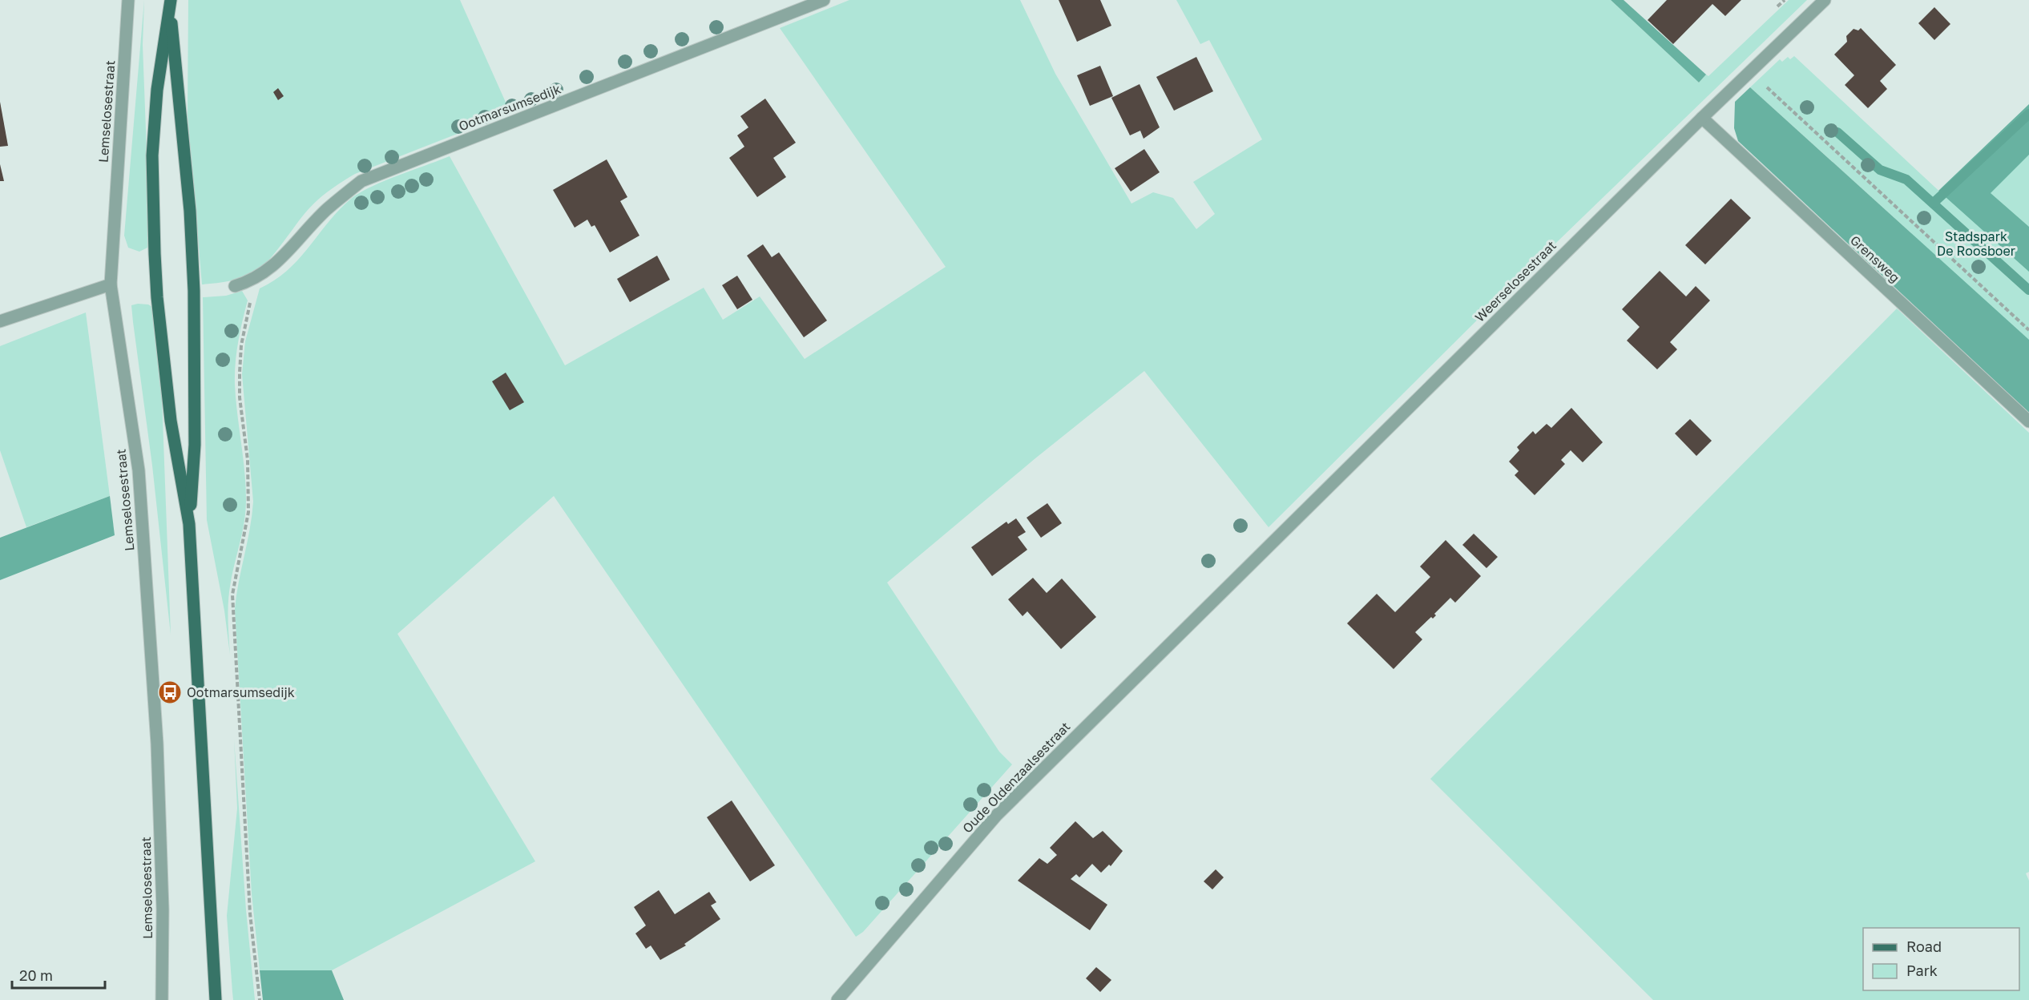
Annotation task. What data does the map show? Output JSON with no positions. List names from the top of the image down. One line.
{"streets":{"street":["Ootmarsumsedijk","Lemselosestraat","Grensweg","Weerselosestraat","Oude Oldenzaalsestraat"]},"crossings":[["Grensweg","Weerselosestraat"],["Weerselosestraat","Oude Oldenzaalsestraat"]],"parks":["Stadspark De Roosboer"],"places":{"bus stop":["Ootmarsumsedijk"]},"legend":["Road","Park"],"scale_bar":"20 m"}
